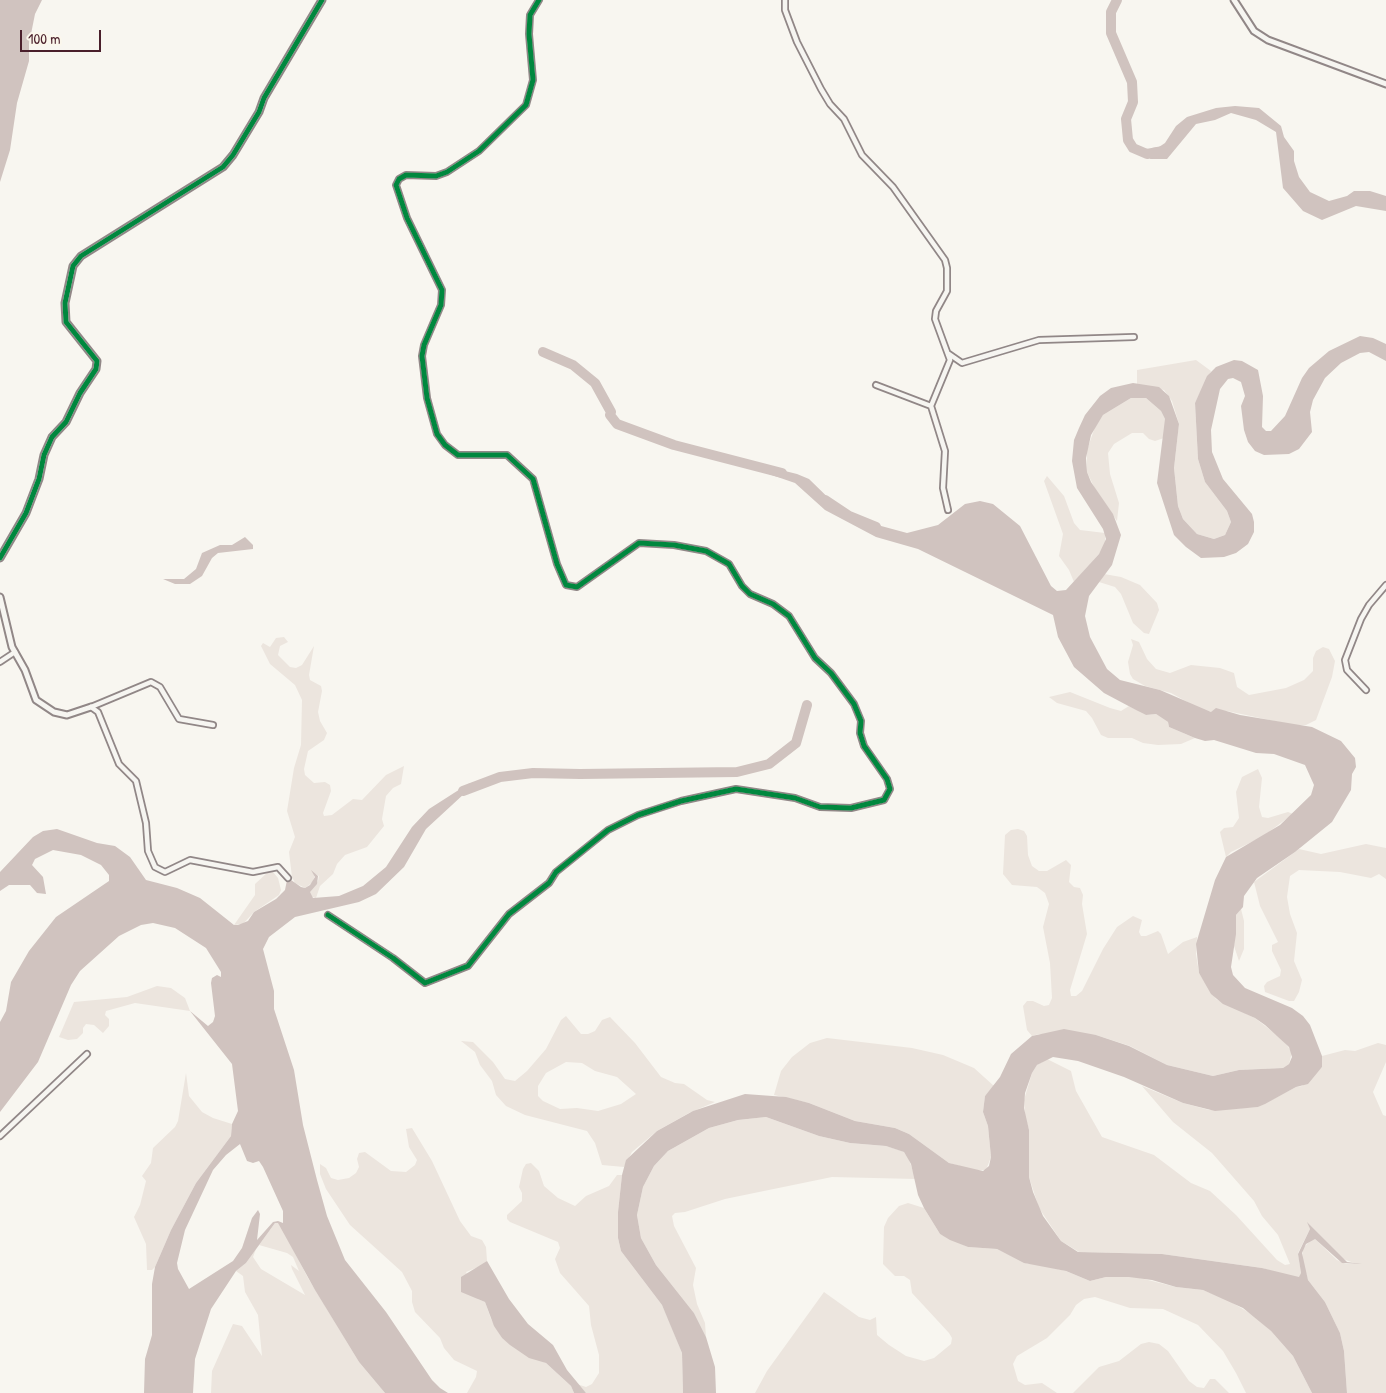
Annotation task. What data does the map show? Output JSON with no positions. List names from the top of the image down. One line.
{"scale_bar":"100 m"}
